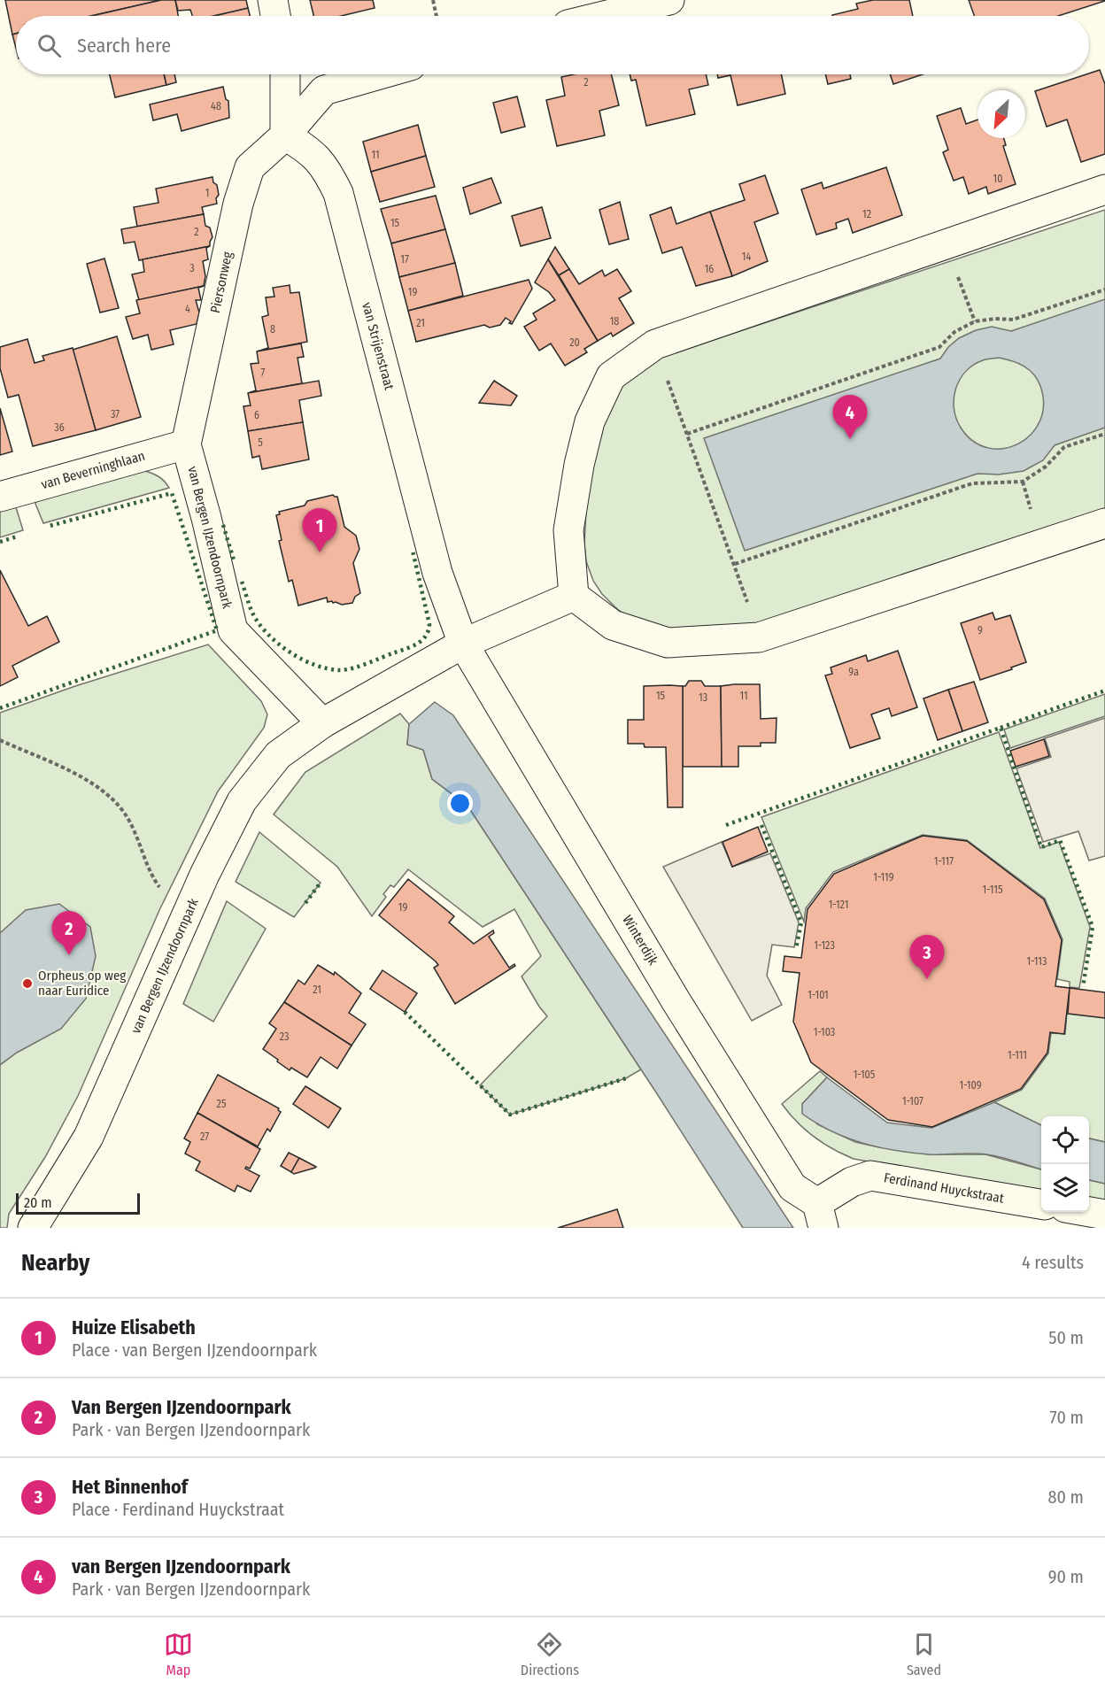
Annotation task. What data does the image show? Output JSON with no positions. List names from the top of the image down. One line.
{"streets":{"street":["Piersonweg","van Strijenstraat","van Beverninghlaan","van Bergen IJzendoornpark","Winterdijk","Ferdinand Huyckstraat"]},"crossings":[["Piersonweg","van Strijenstraat"],["Piersonweg","van Beverninghlaan"],["Piersonweg","van Bergen IJzendoornpark"],["van Strijenstraat","van Bergen IJzendoornpark"],["van Strijenstraat","Winterdijk"],["van Beverninghlaan","van Bergen IJzendoornpark"],["van Bergen IJzendoornpark","Winterdijk"],["Winterdijk","Ferdinand Huyckstraat"]],"places":["Orpheus op weg naar Euridice"],"house_numbers":["2","48","11","10","1","12","15","2","14","17","3","16","19","4","18","21","8","20","7","37","6","36","5","9","9a","15","11","13","1-117","1-119","1-115","1-121","19","1-123","1-113","21","1-101","1-103","23","1-111","1-105","1-109","1-107","25","27"],"scale_bar":"20 m","north":"bottom left","page":{"search":"Search here","pins":["4","1","2","3"],"scale":"20 m","heading":["Nearby","4 results"],"list":[{"mark":"1","name":"Huize Elisabeth","note":"Place · van Bergen IJzendoornpark","value":"50 m"},{"mark":"2","name":"Van Bergen IJzendoornpark","note":"Park · van Bergen IJzendoornpark","value":"70 m"},{"mark":"3","name":"Het Binnenhof","note":"Place · Ferdinand Huyckstraat","value":"80 m"},{"mark":"4","name":"van Bergen IJzendoornpark","note":"Park · van Bergen IJzendoornpark","value":"90 m"}],"nav":["Map","Directions","Saved"]}}
